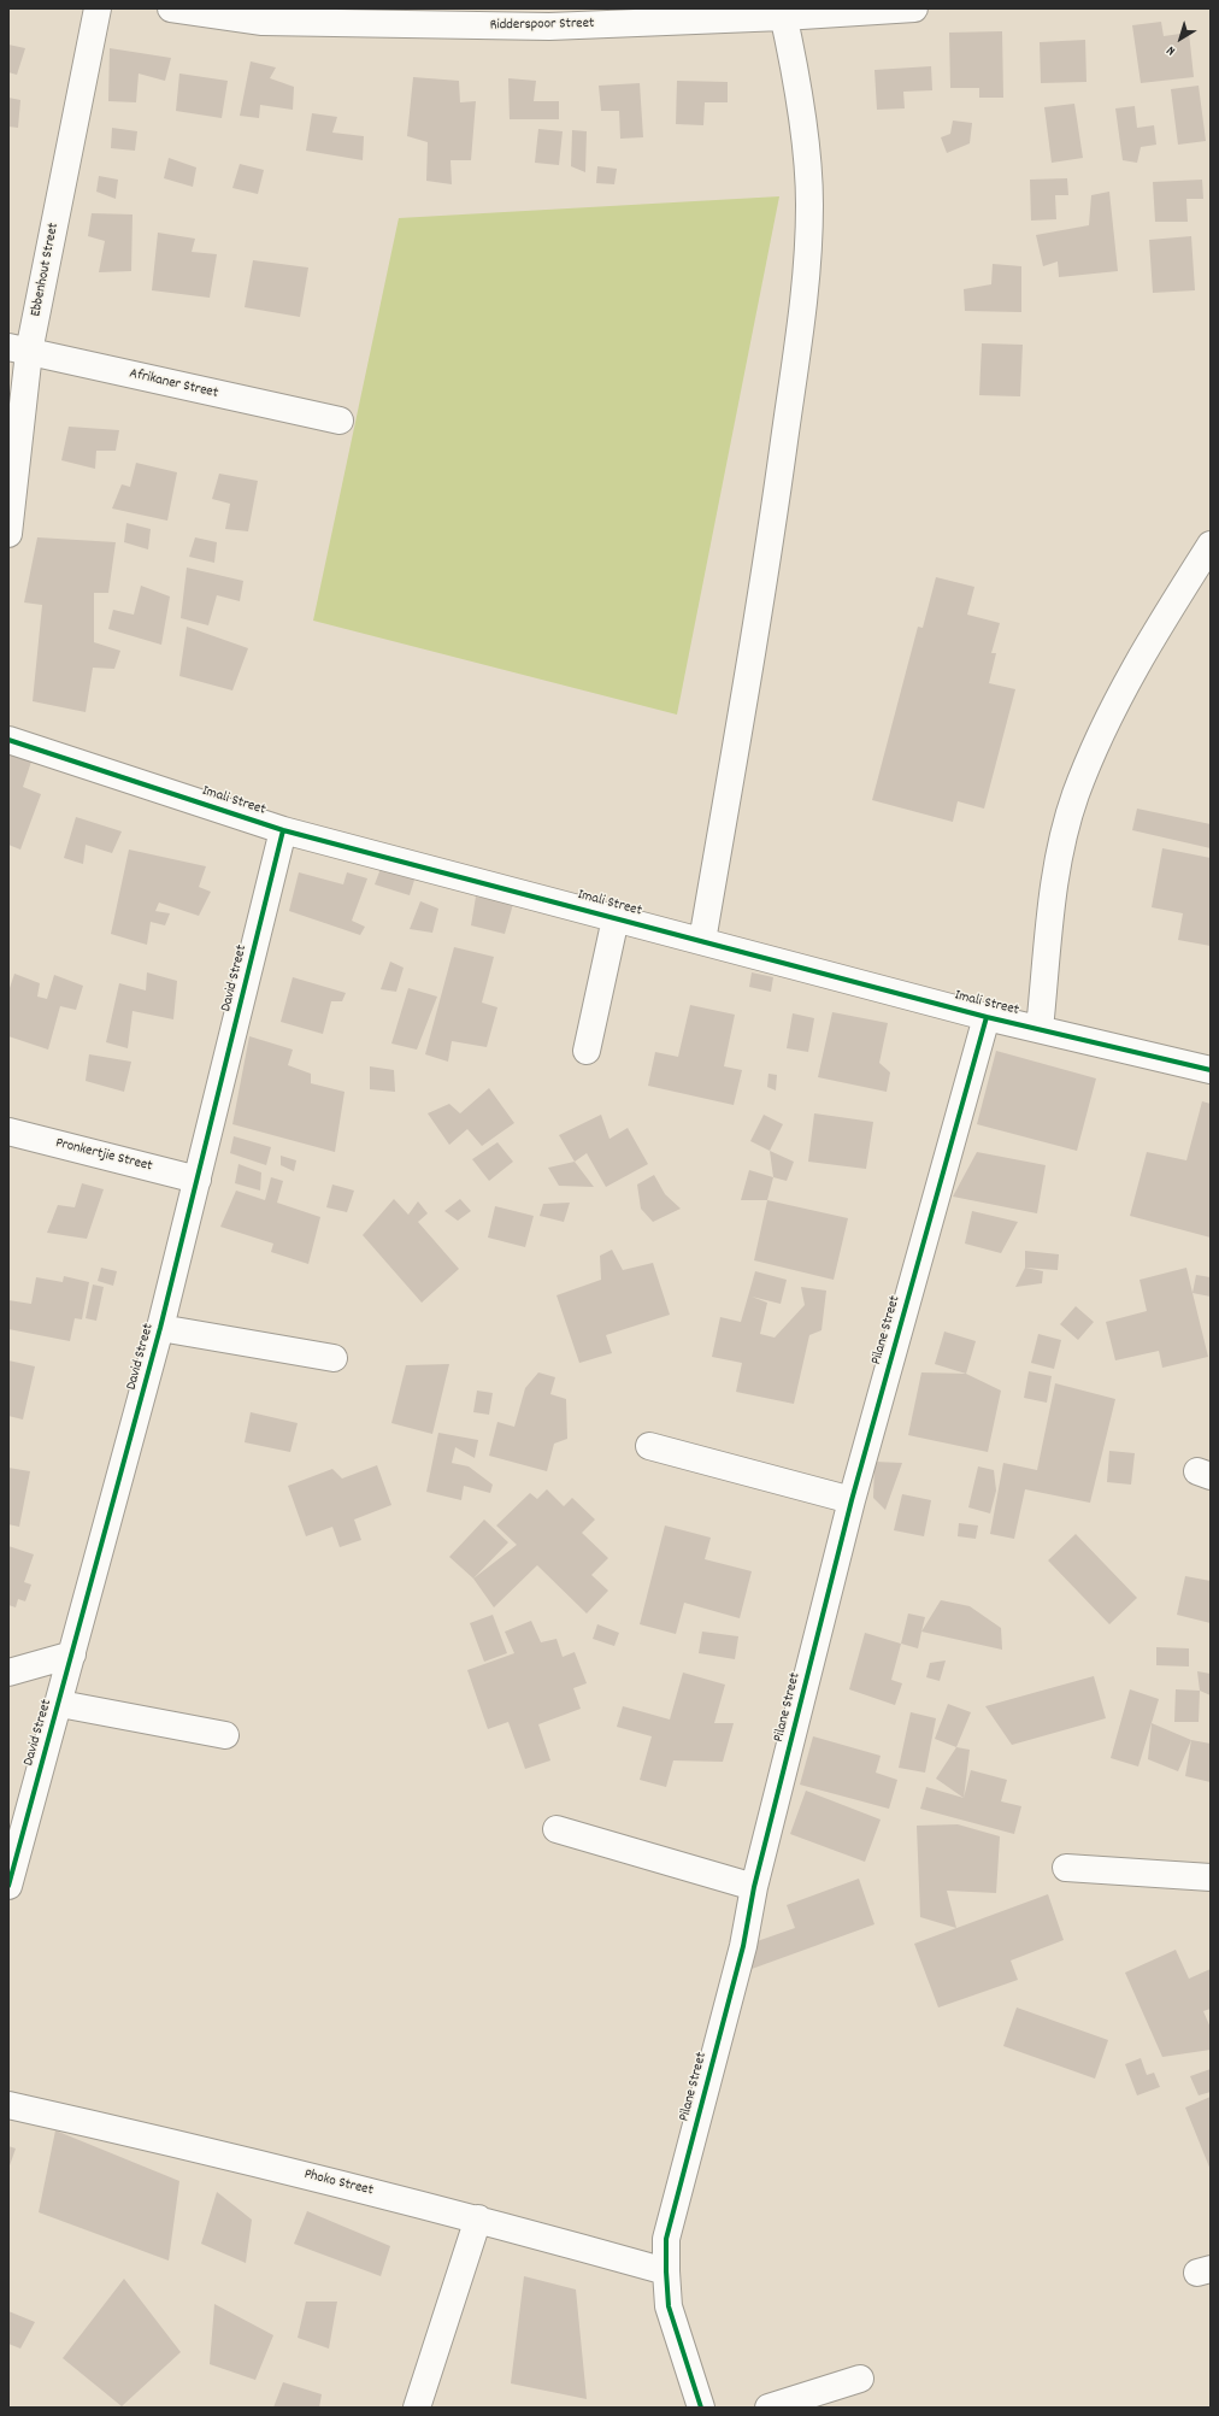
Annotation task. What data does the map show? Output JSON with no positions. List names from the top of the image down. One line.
{"streets":{"street":["Ridderspoor Street","Ebbenhout Street","Afrikaner Street","Imali Street","David Street","Pronkertjie Street","Pilane Street","Phoko Street"]},"crossings":[["Ebbenhout Street","Afrikaner Street"],["Imali Street","David Street"],["Imali Street","Pilane Street"],["David Street","Pronkertjie Street"],["Pilane Street","Phoko Street"]],"north":"bottom left"}
